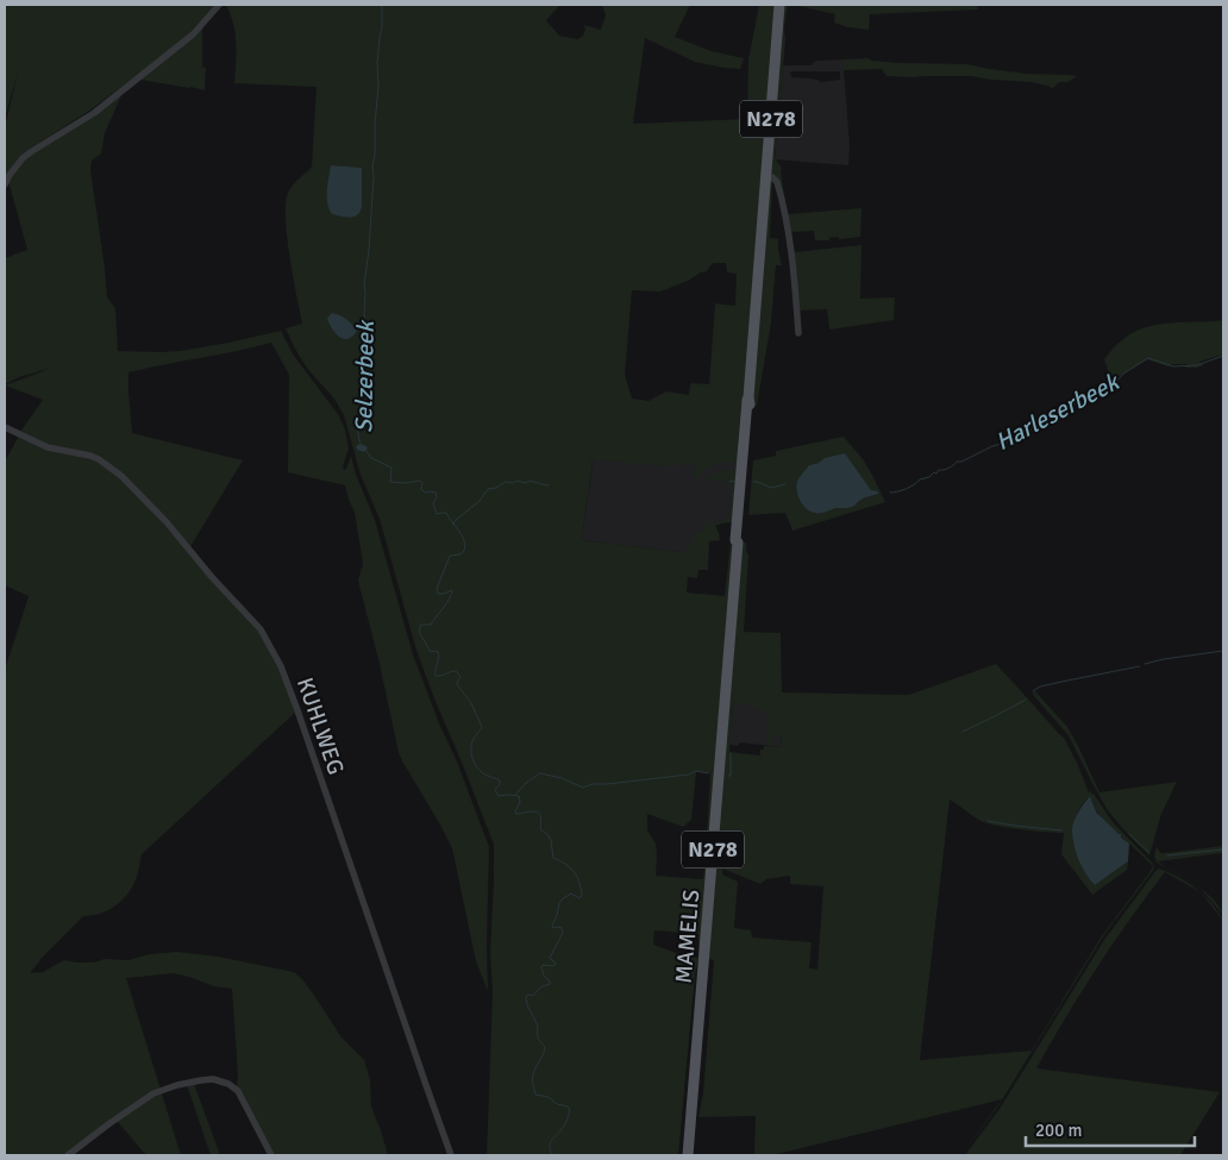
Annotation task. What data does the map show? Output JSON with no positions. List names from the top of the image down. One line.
{"streets":{"main road":["N278","MAMELIS"],"street":["KUHLWEG"]},"crossings":[["N278","MAMELIS"]],"water":["Selzerbeek","Harleserbeek"],"scale_bar":"200 m"}
